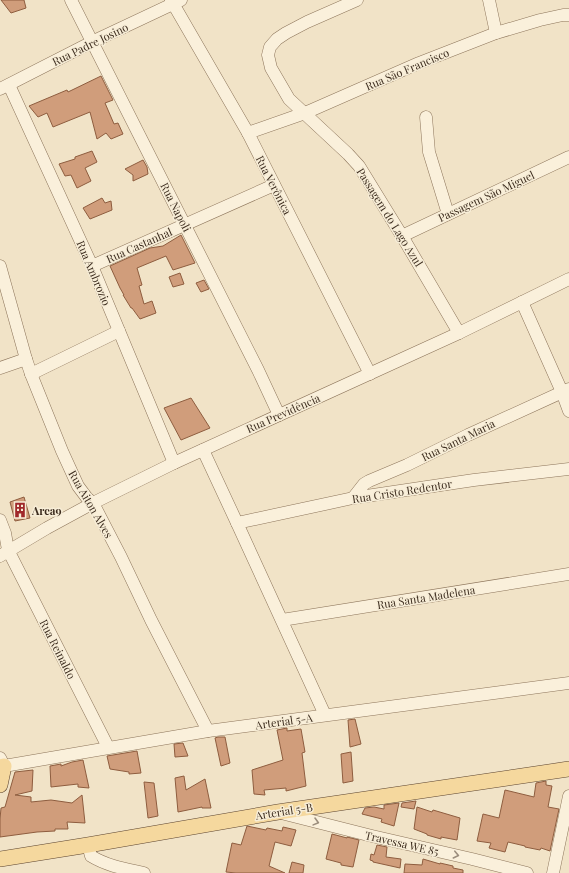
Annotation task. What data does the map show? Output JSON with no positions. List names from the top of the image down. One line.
{"streets":{"main road":["Arterial 5-B"],"street":["Rua Padre Josino","Rua São Francisco","Rua Verônica","Passagem São Miguel","Rua Napoli","Passagem do Lago Azul","Rua Castanhal","Rua Ambrozio","Rua Previdência","Rua Santa Maria","Rua Cristo Redentor","Rua Aiton Alves","Rua Santa Madelena","Rua Reinaldo","Arterial 5-A","Travessa WE 85"]},"crossings":[["Rua Padre Josino","Rua Verônica"],["Rua Padre Josino","Rua Napoli"],["Rua Padre Josino","Rua Ambrozio"],["Rua São Francisco","Rua Verônica"],["Rua São Francisco","Passagem do Lago Azul"],["Rua Verônica","Rua Castanhal"],["Rua Verônica","Rua Previdência"],["Passagem São Miguel","Passagem do Lago Azul"],["Rua Napoli","Rua Castanhal"],["Rua Napoli","Rua Previdência"],["Passagem do Lago Azul","Rua Previdência"],["Rua Castanhal","Rua Ambrozio"],["Rua Ambrozio","Rua Previdência"],["Rua Previdência","Rua Aiton Alves"],["Rua Previdência","Rua Reinaldo"],["Rua Santa Maria","Rua Cristo Redentor"],["Rua Aiton Alves","Arterial 5-A"],["Rua Reinaldo","Arterial 5-A"],["Arterial 5-B","Travessa WE 85"]],"one_way":["Travessa WE 85"],"places":{"building":["Area9"]}}
